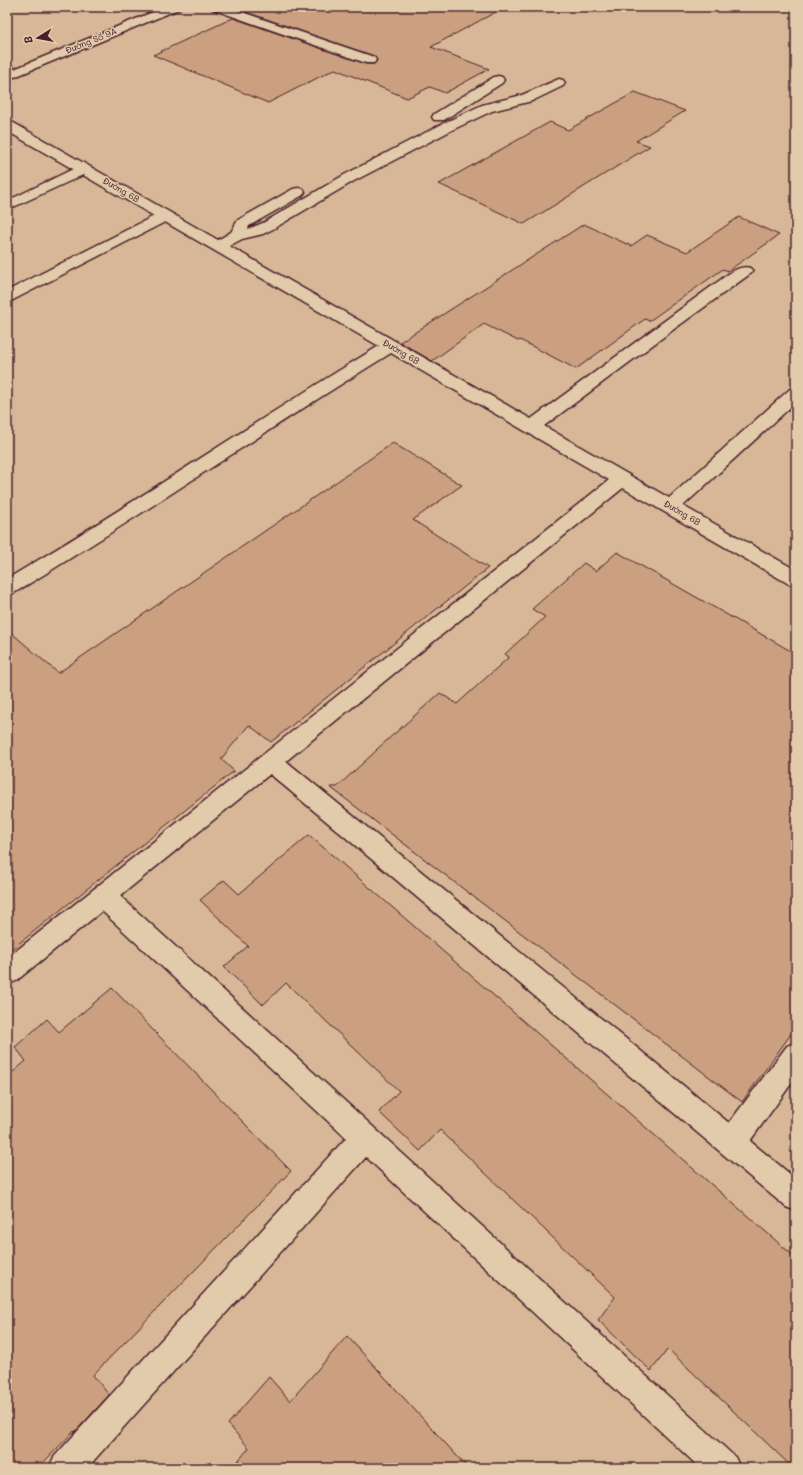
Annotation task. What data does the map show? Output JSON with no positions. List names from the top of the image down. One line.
{"streets":{"street":["Đường Số 9A","Đường 6B"]},"north":"left"}
